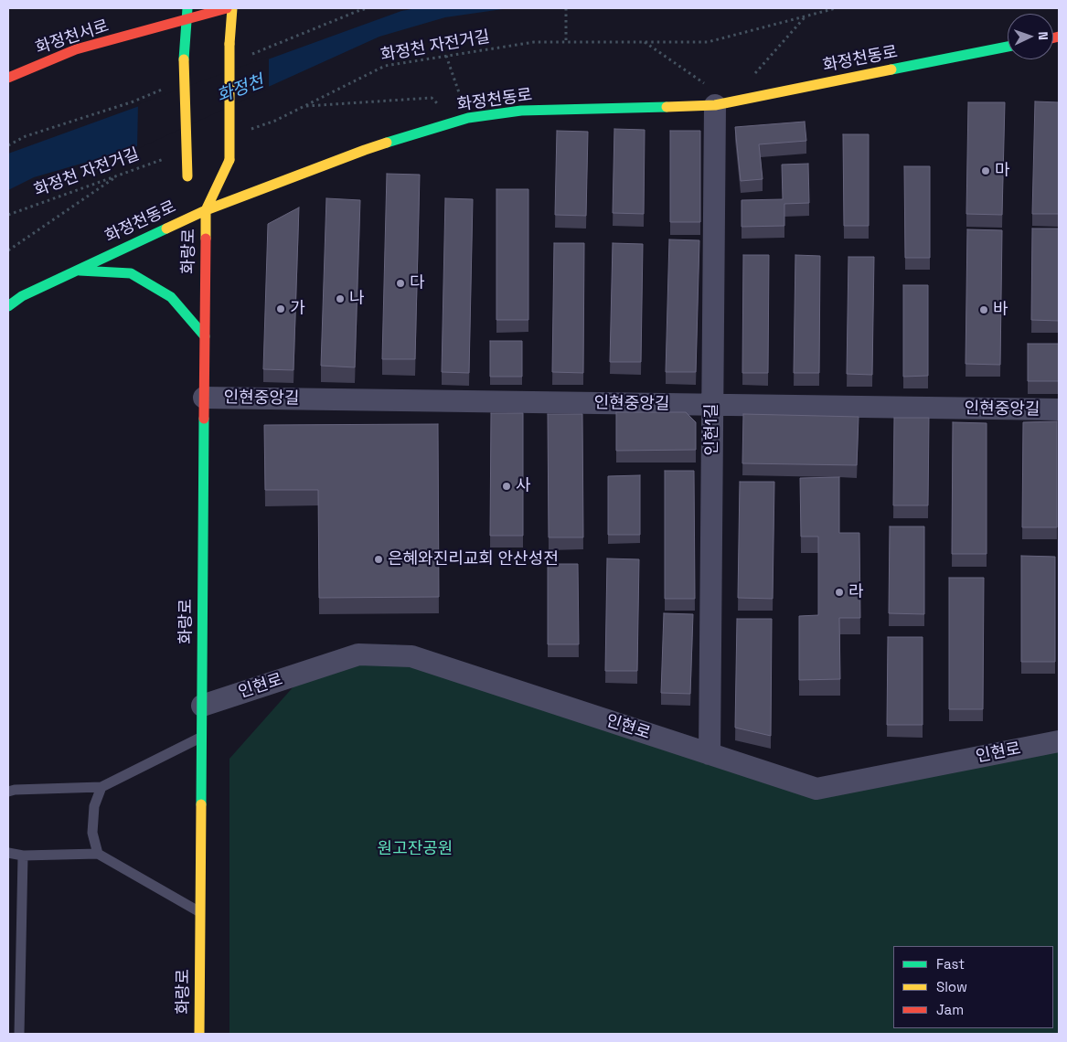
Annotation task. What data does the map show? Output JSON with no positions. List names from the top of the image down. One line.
{"streets":{"street":["화정천서로","화정천동로","화랑로","인현중앙길","인현1길","인현로"],"path":["화정천 자전거길"]},"crossings":[["화정천동로","화랑로"],["화정천동로","인현1길"],["화랑로","인현중앙길"],["화랑로","인현로"],["인현중앙길","인현1길"],["인현1길","인현로"]],"water":["화정천"],"parks":["원고잔공원"],"places":["마","다","나","가","바","사","은혜와진리교회 안산성전","라"],"legend":["Fast","Slow","Jam"],"north":"right"}
